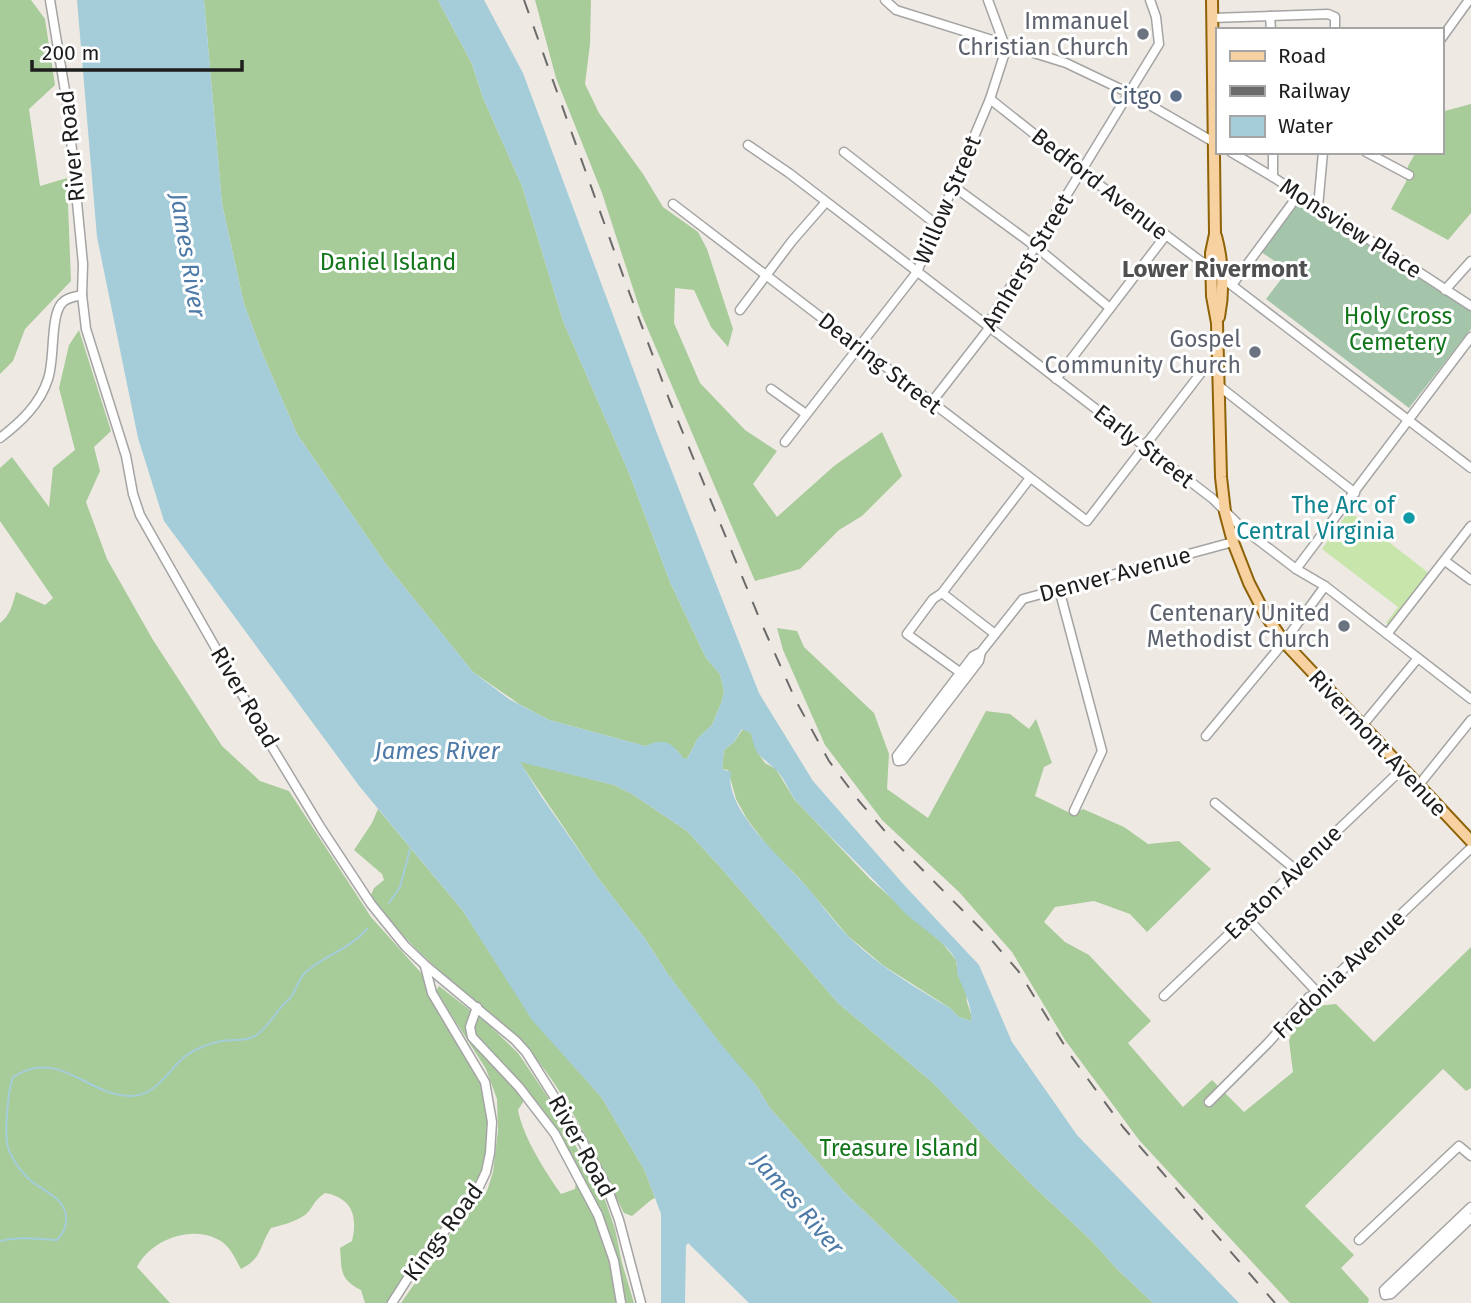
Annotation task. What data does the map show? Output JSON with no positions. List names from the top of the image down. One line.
{"streets":{"main road":["Rivermont Avenue"],"street":["River Road","Bedford Avenue","Willow Street","Monsview Place","Amherst Street","Dearing Street","Early Street","Denver Avenue","Easton Avenue","Fredonia Avenue","Kings Road"]},"crossings":[["River Road","Kings Road"],["Bedford Avenue","Willow Street"],["Bedford Avenue","Amherst Street"],["Bedford Avenue","Rivermont Avenue"],["Willow Street","Dearing Street"],["Willow Street","Early Street"],["Amherst Street","Dearing Street"],["Amherst Street","Early Street"],["Dearing Street","Early Street"],["Early Street","Rivermont Avenue"],["Denver Avenue","Rivermont Avenue"],["Rivermont Avenue","Easton Avenue"]],"districts":["Lower Rivermont"],"water":["James River"],"parks":["Daniel Island","Holy Cross Cemetery","Treasure Island"],"places":["Immanuel Christian Church","Citgo","Gospel Community Church","The Arc of Central Virginia","Centenary United Methodist Church"],"legend":["Road","Railway","Water"],"scale_bar":"200 m"}
